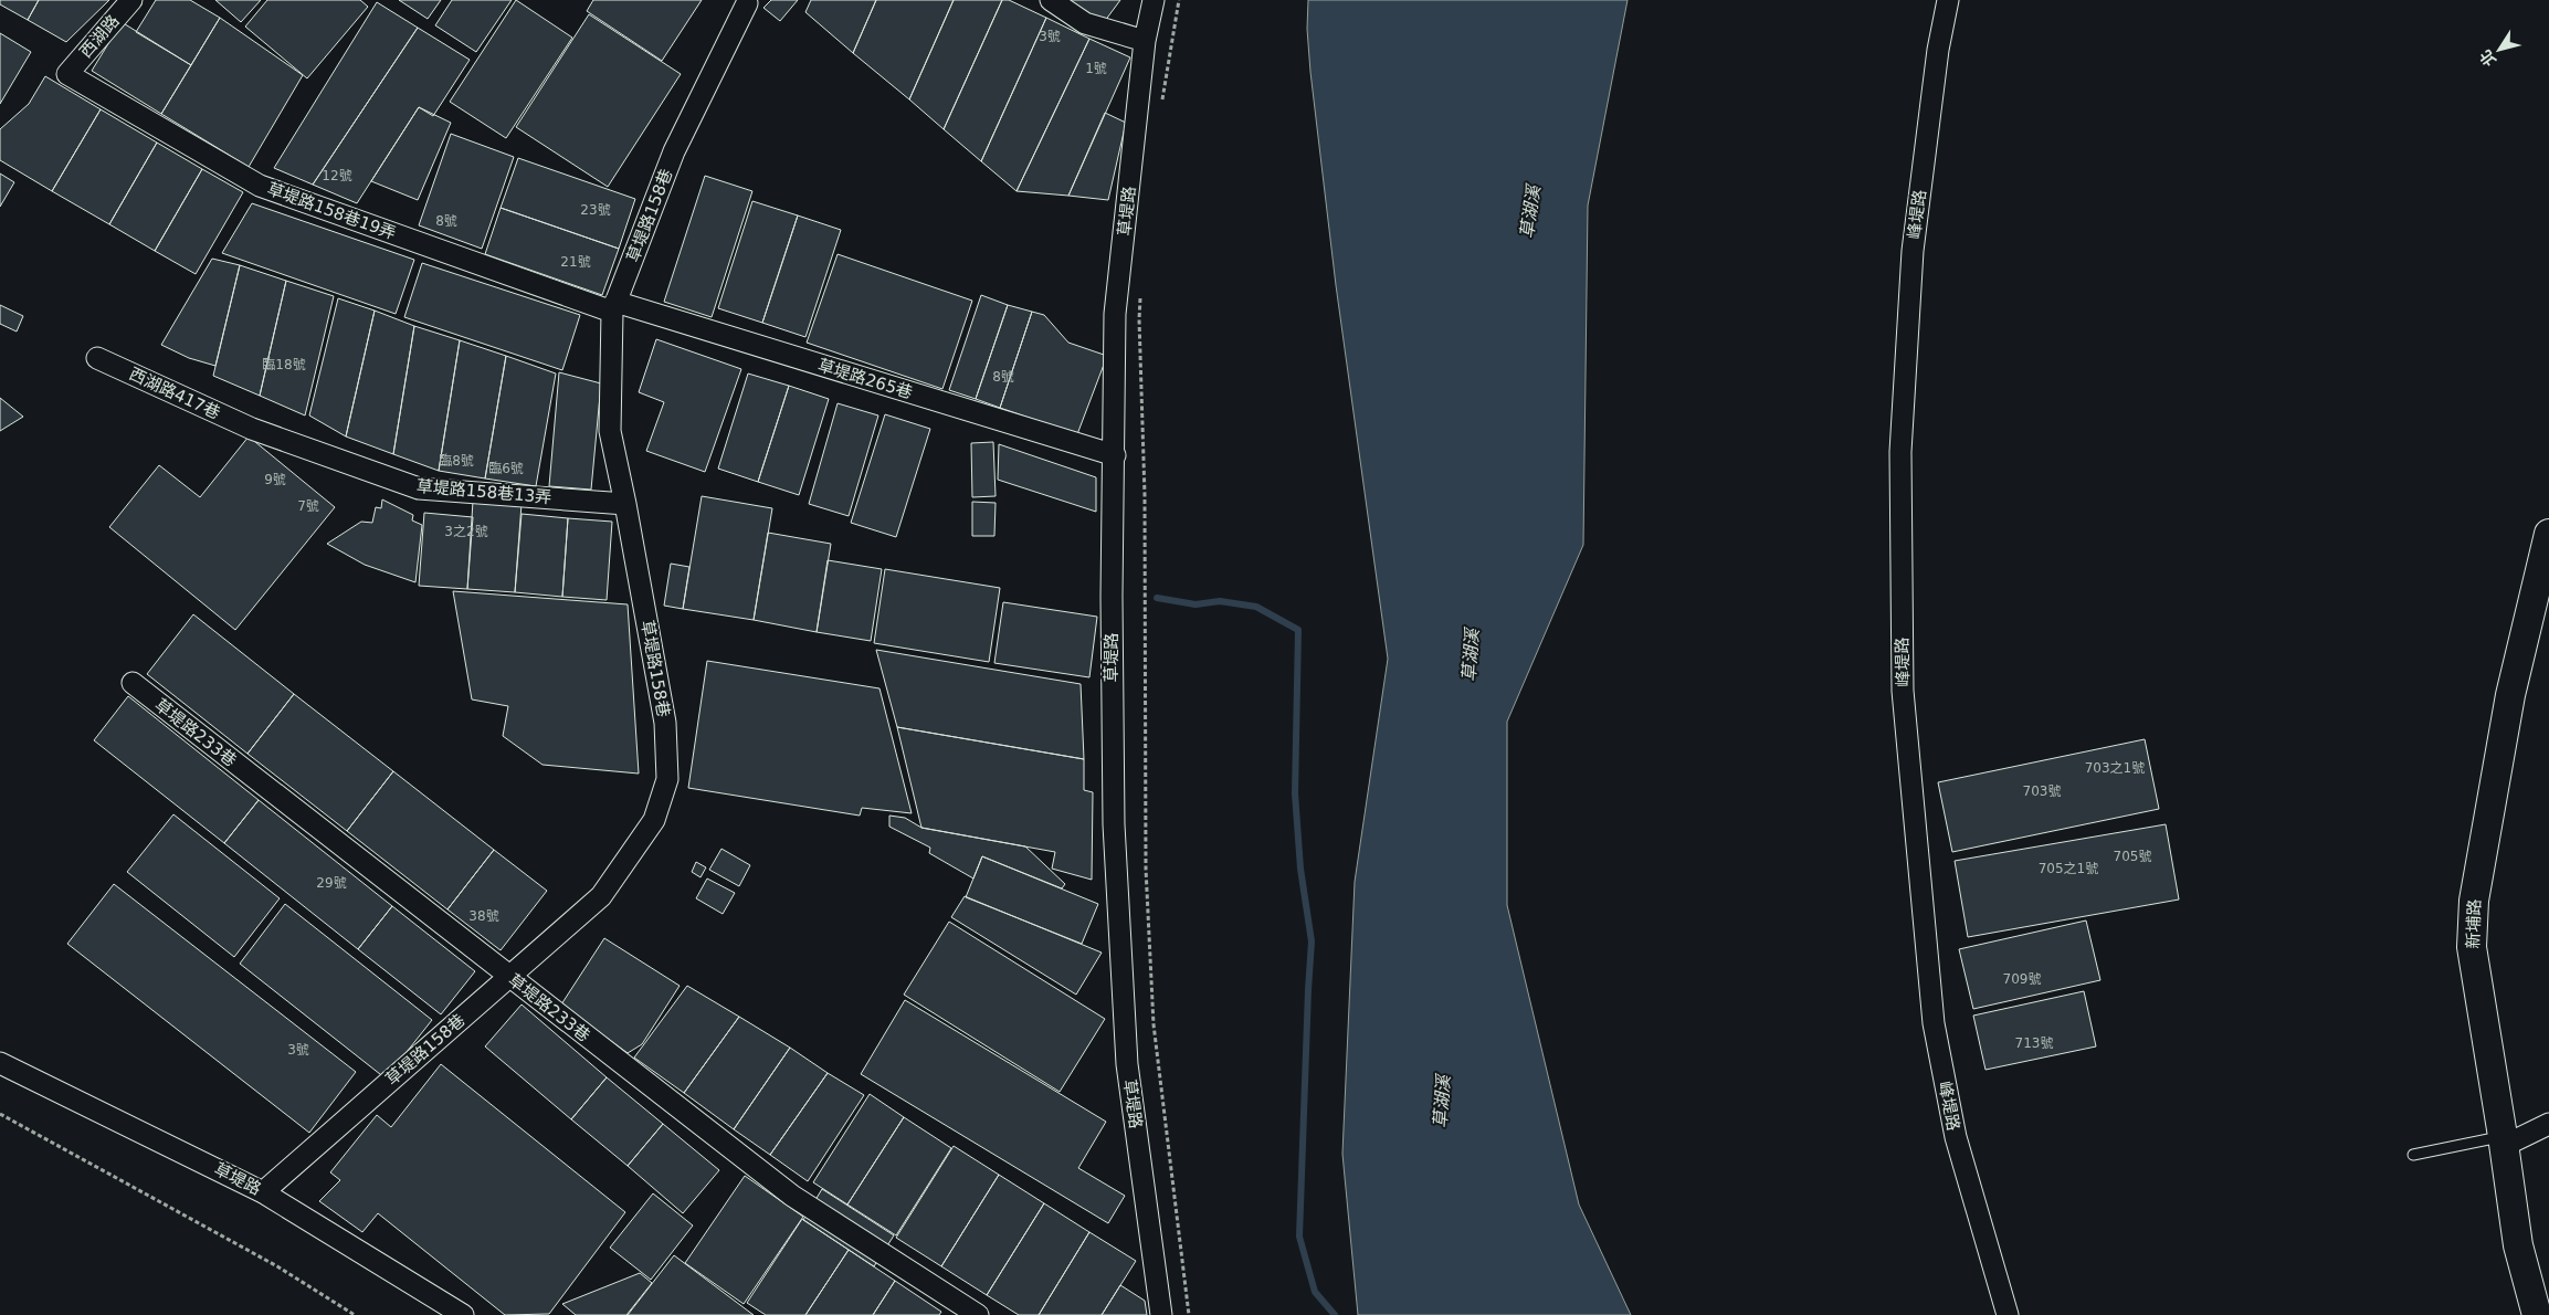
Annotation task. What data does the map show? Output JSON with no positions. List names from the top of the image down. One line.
{"streets":{"street":["西湖路","草堤路158巷19弄","草堤路","峰堤路","草堤路158巷","草堤路265巷","西湖路417巷","草堤路158巷13弄","草堤路233巷","新埔路"]},"crossings":[["西湖路","草堤路158巷19弄"],["草堤路158巷19弄","草堤路158巷"],["草堤路158巷19弄","草堤路265巷"],["草堤路","草堤路158巷"],["草堤路","草堤路265巷"],["草堤路158巷","草堤路265巷"],["草堤路158巷","草堤路158巷13弄"],["草堤路158巷","草堤路233巷"],["西湖路417巷","草堤路158巷13弄"]],"water":["草湖溪"],"house_numbers":["3號","1號","12號","23號","8號","21號","臨18號","8號","臨8號","臨6號","9號","7號","3之2號","703之1號","703號","705號","705之1號","29號","38號","709號","713號","3號"],"north":"bottom left"}
